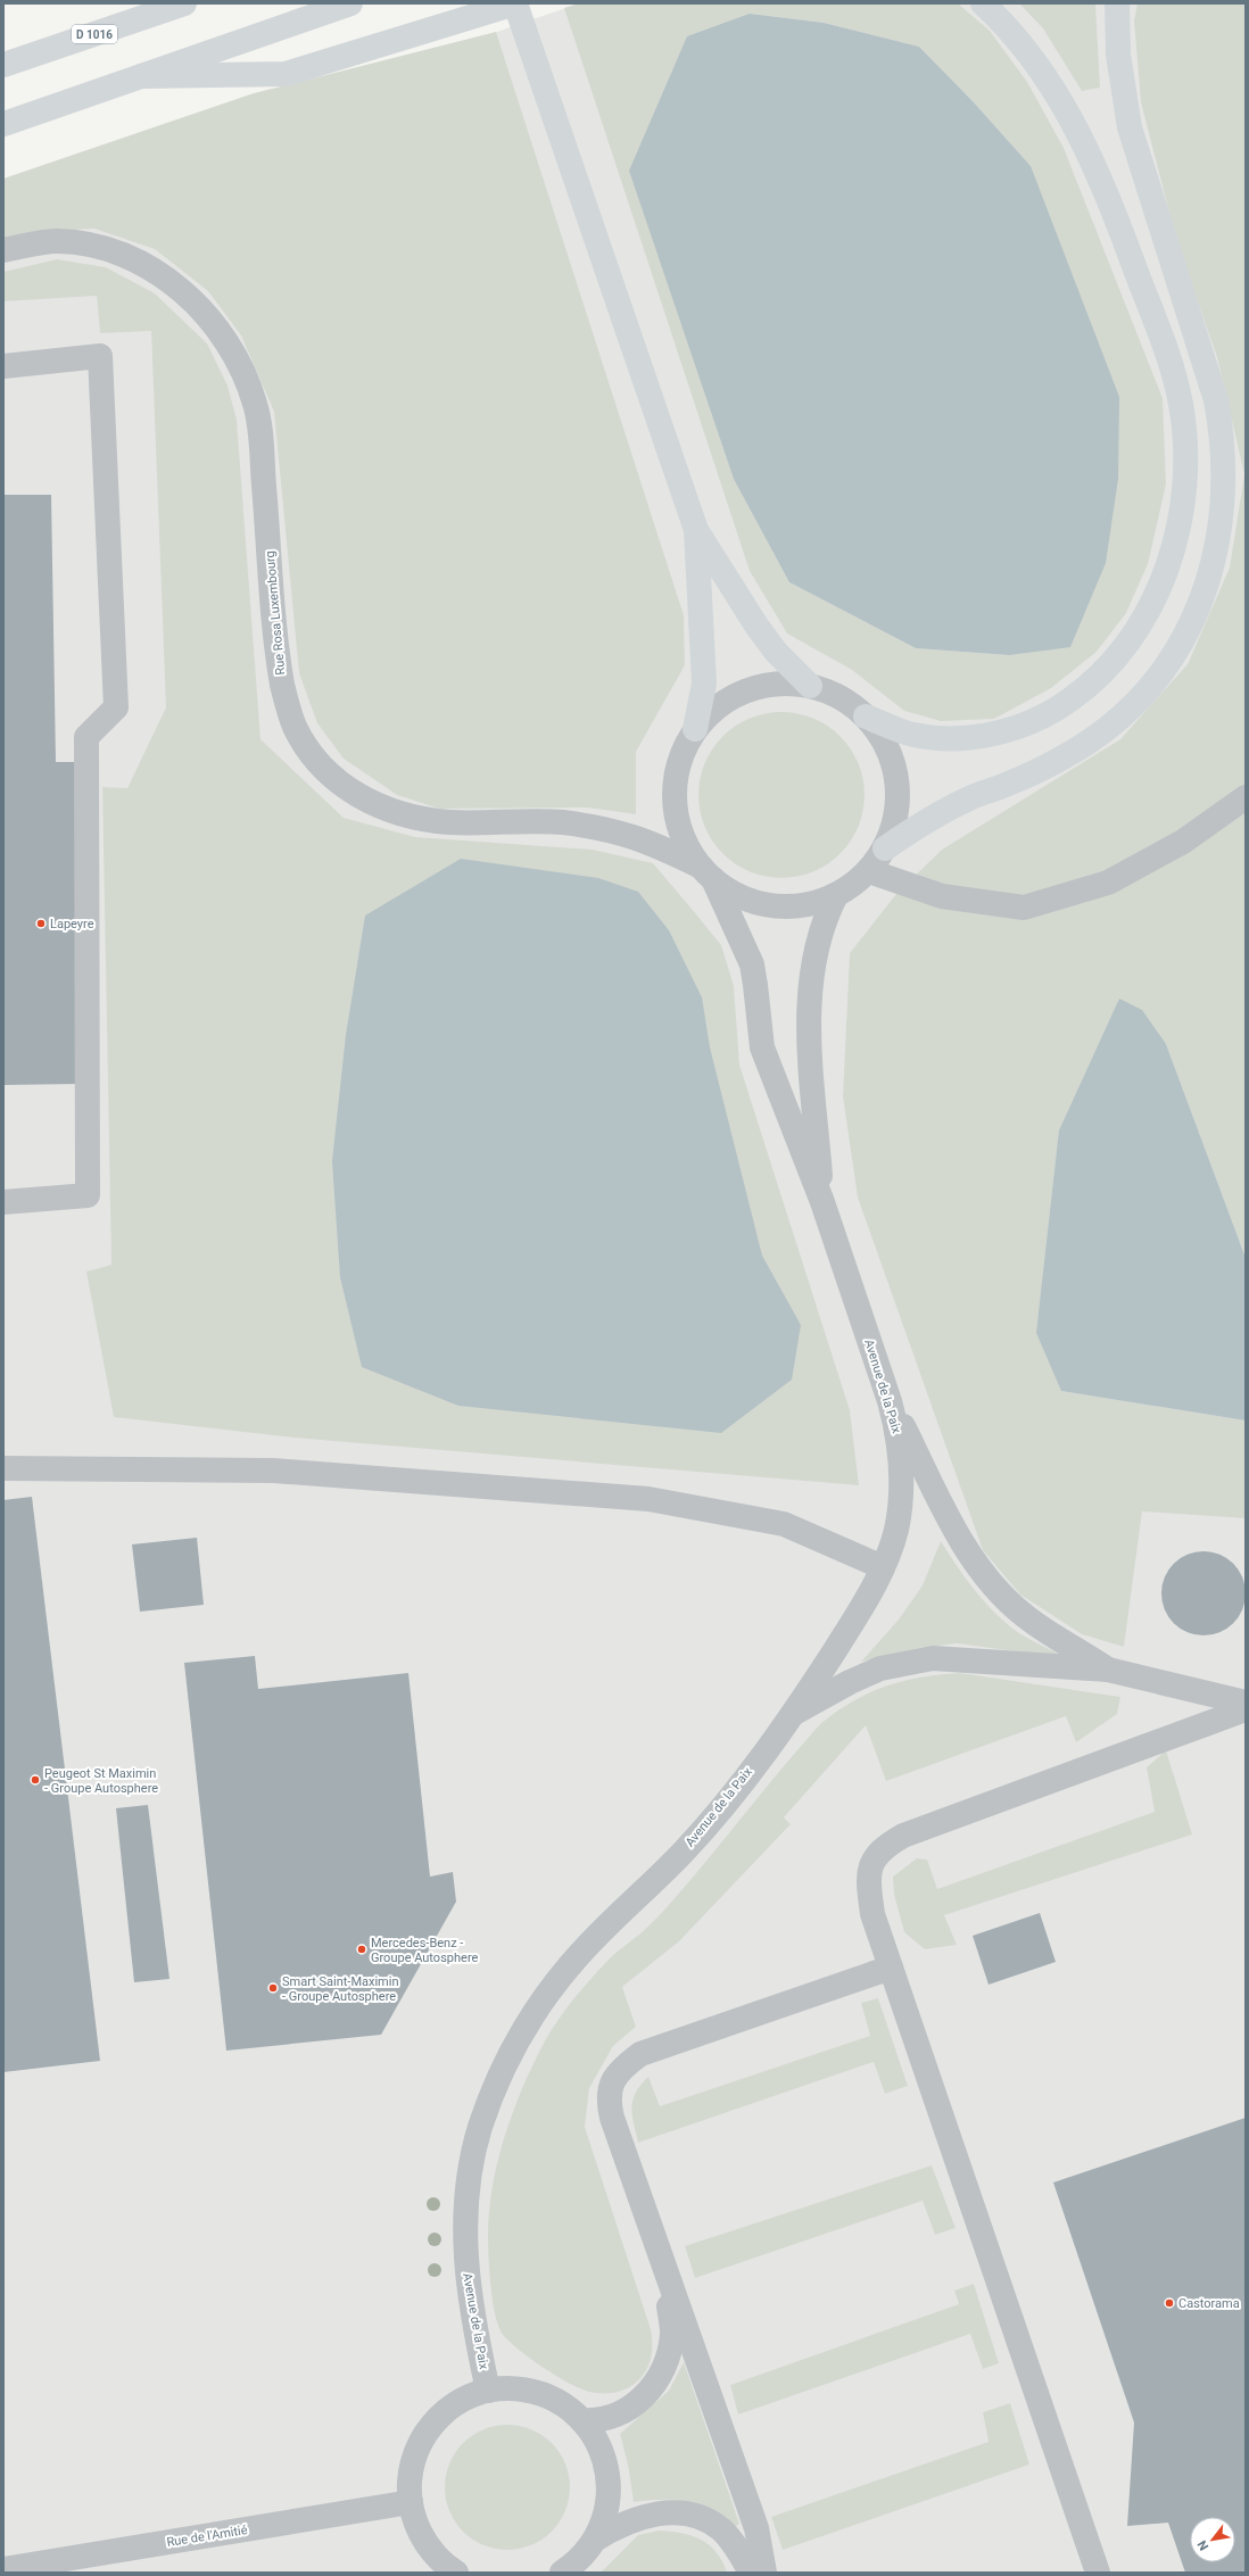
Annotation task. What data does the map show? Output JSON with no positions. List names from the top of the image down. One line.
{"streets":{"highway":["D 1016"],"street":["Rue Rosa Luxembourg","Avenue de la Paix","Rue de l'Amitié"]},"crossings":[["Rue Rosa Luxembourg","Avenue de la Paix"]],"places":["Lapeyre","Peugeot St Maximin - Groupe Autosphere","Mercedes-Benz - Groupe Autosphere","Smart Saint-Maximin - Groupe Autosphere","Castorama"],"north":"bottom left"}
